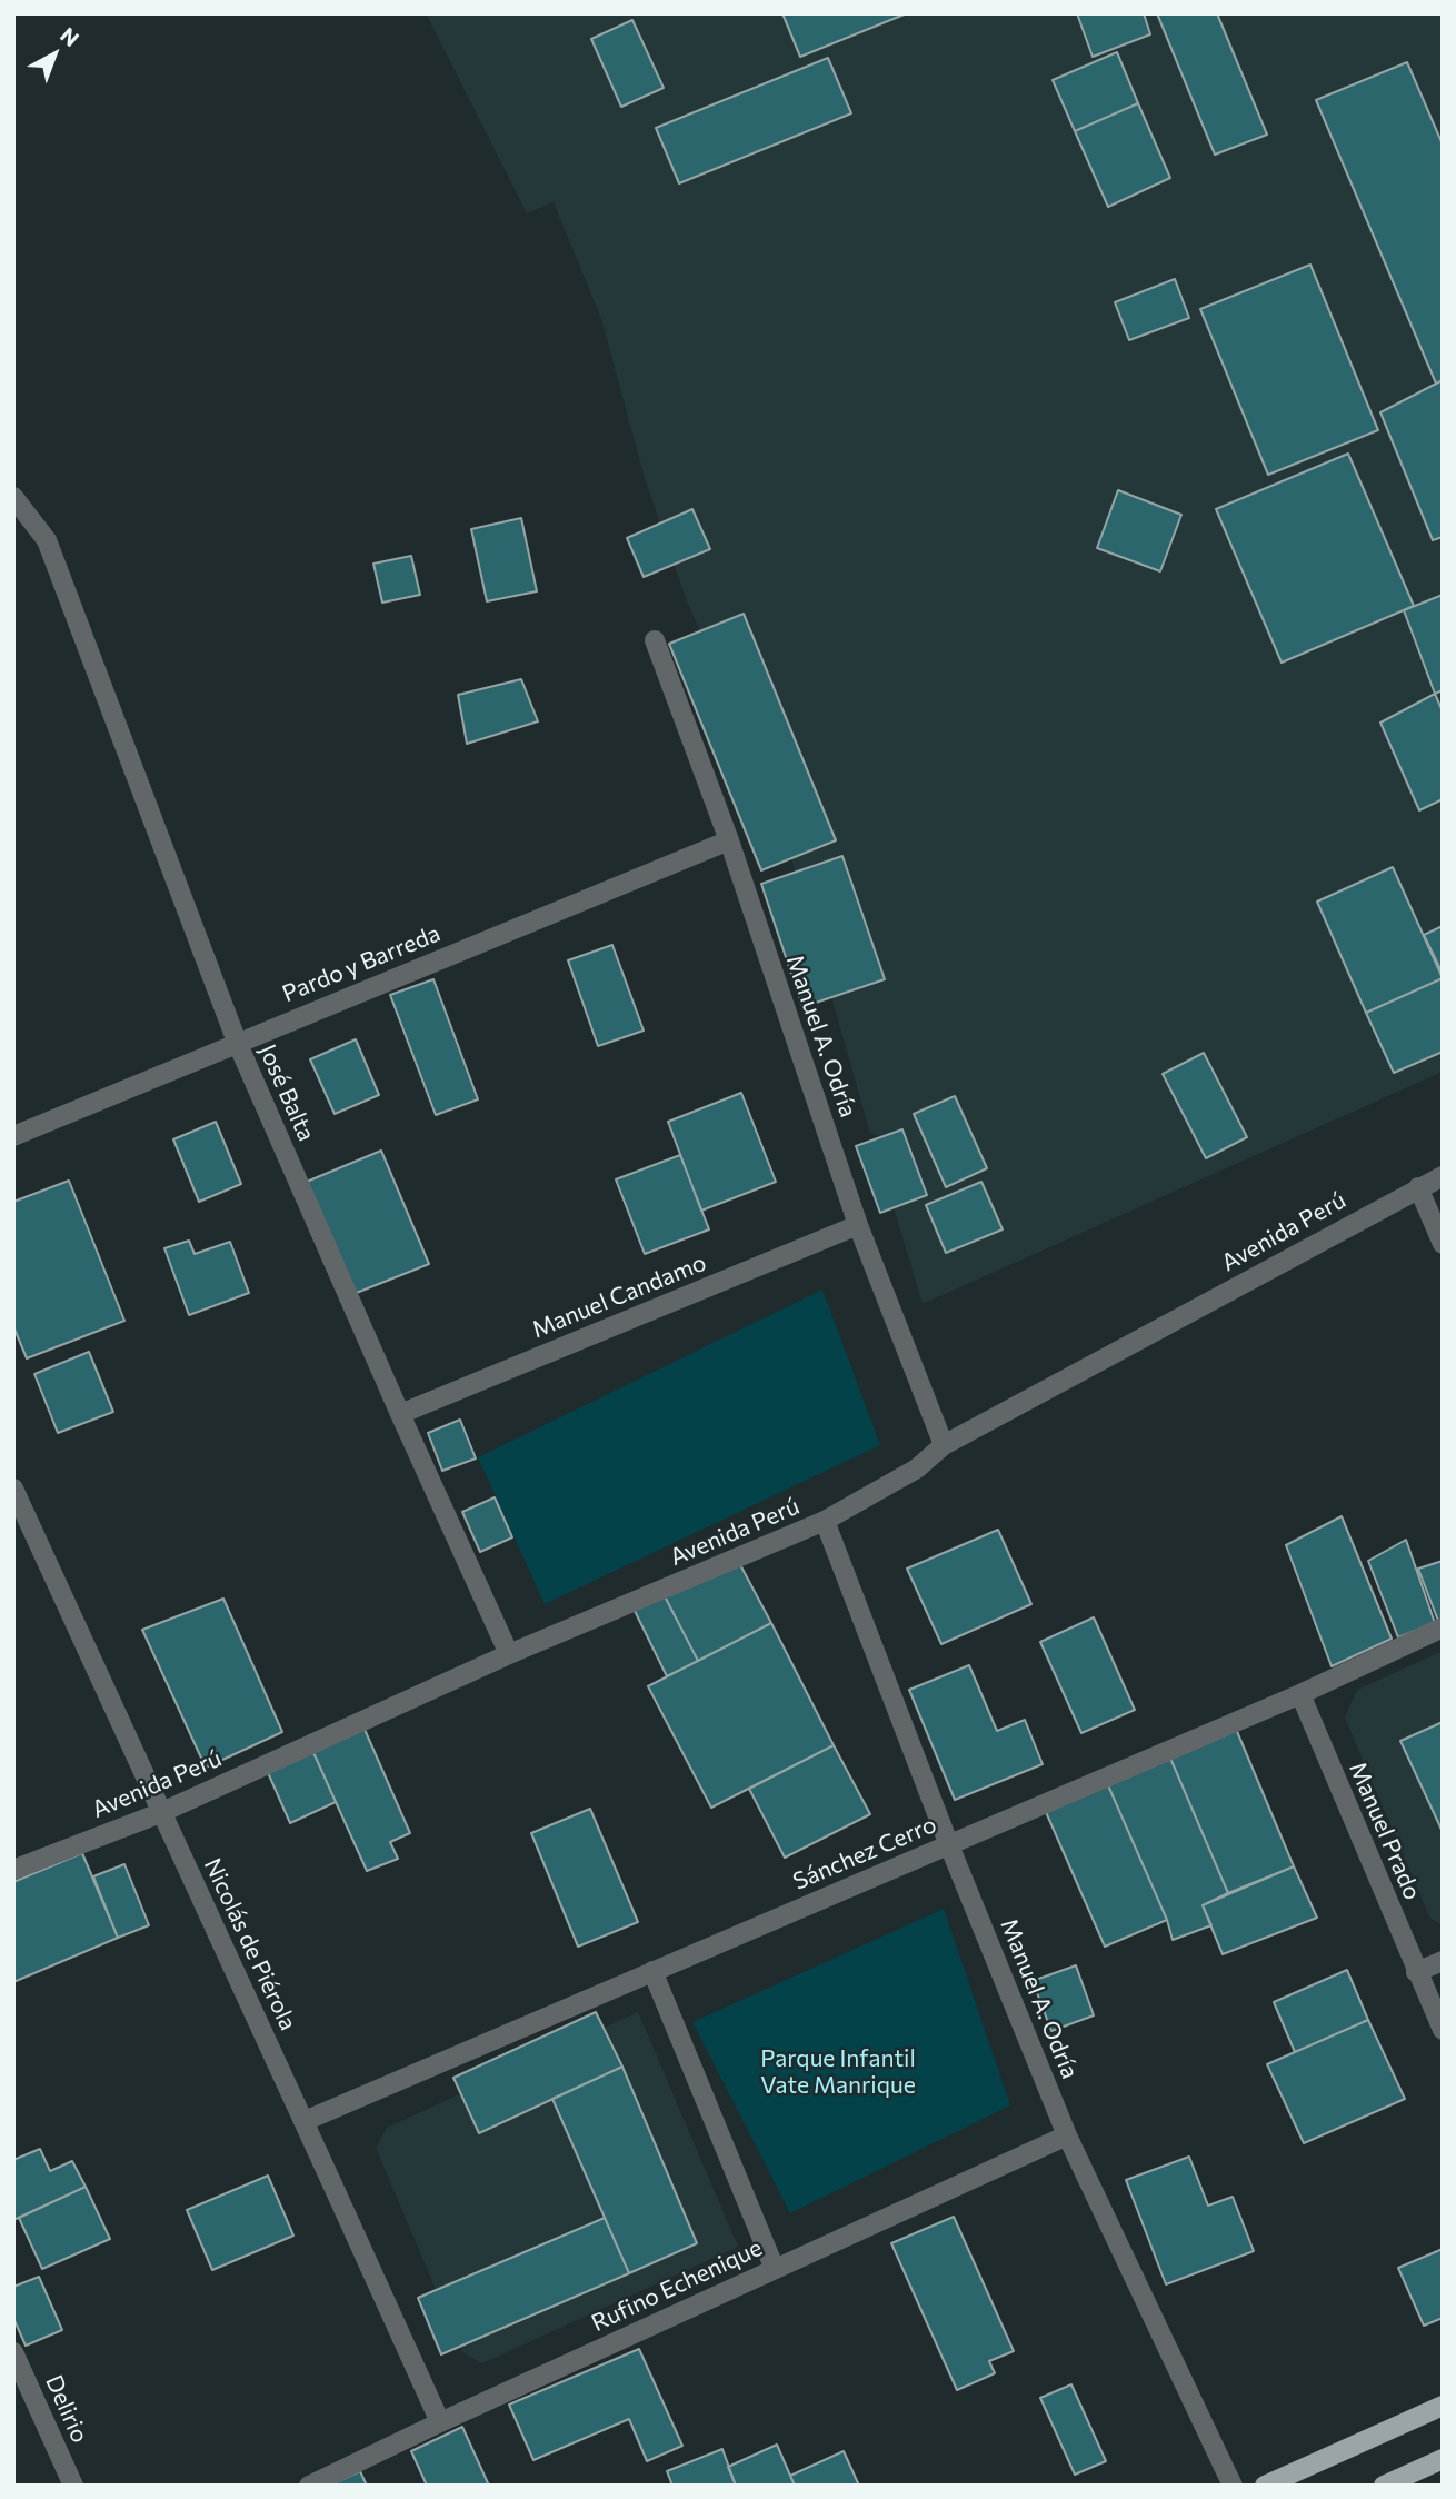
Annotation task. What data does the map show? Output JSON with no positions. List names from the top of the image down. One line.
{"streets":{"street":["Pardo y Barreda","Manuel A. Odría","José Balta","Avenida Perú","Manuel Candamo","Manuel Prado","Sánchez Cerro","Nicolás de Piérola","Rufino Echenique","Delirio"]},"crossings":[["Pardo y Barreda","Manuel A. Odría"],["Pardo y Barreda","José Balta"],["Manuel A. Odría","Avenida Perú"],["Manuel A. Odría","Manuel Candamo"],["Manuel A. Odría","Sánchez Cerro"],["Manuel A. Odría","Rufino Echenique"],["José Balta","Avenida Perú"],["José Balta","Manuel Candamo"],["Avenida Perú","Nicolás de Piérola"],["Manuel Prado","Sánchez Cerro"],["Sánchez Cerro","Nicolás de Piérola"],["Nicolás de Piérola","Rufino Echenique"]],"parks":["Parque Infantil Vate Manrique"],"north":"top right"}
